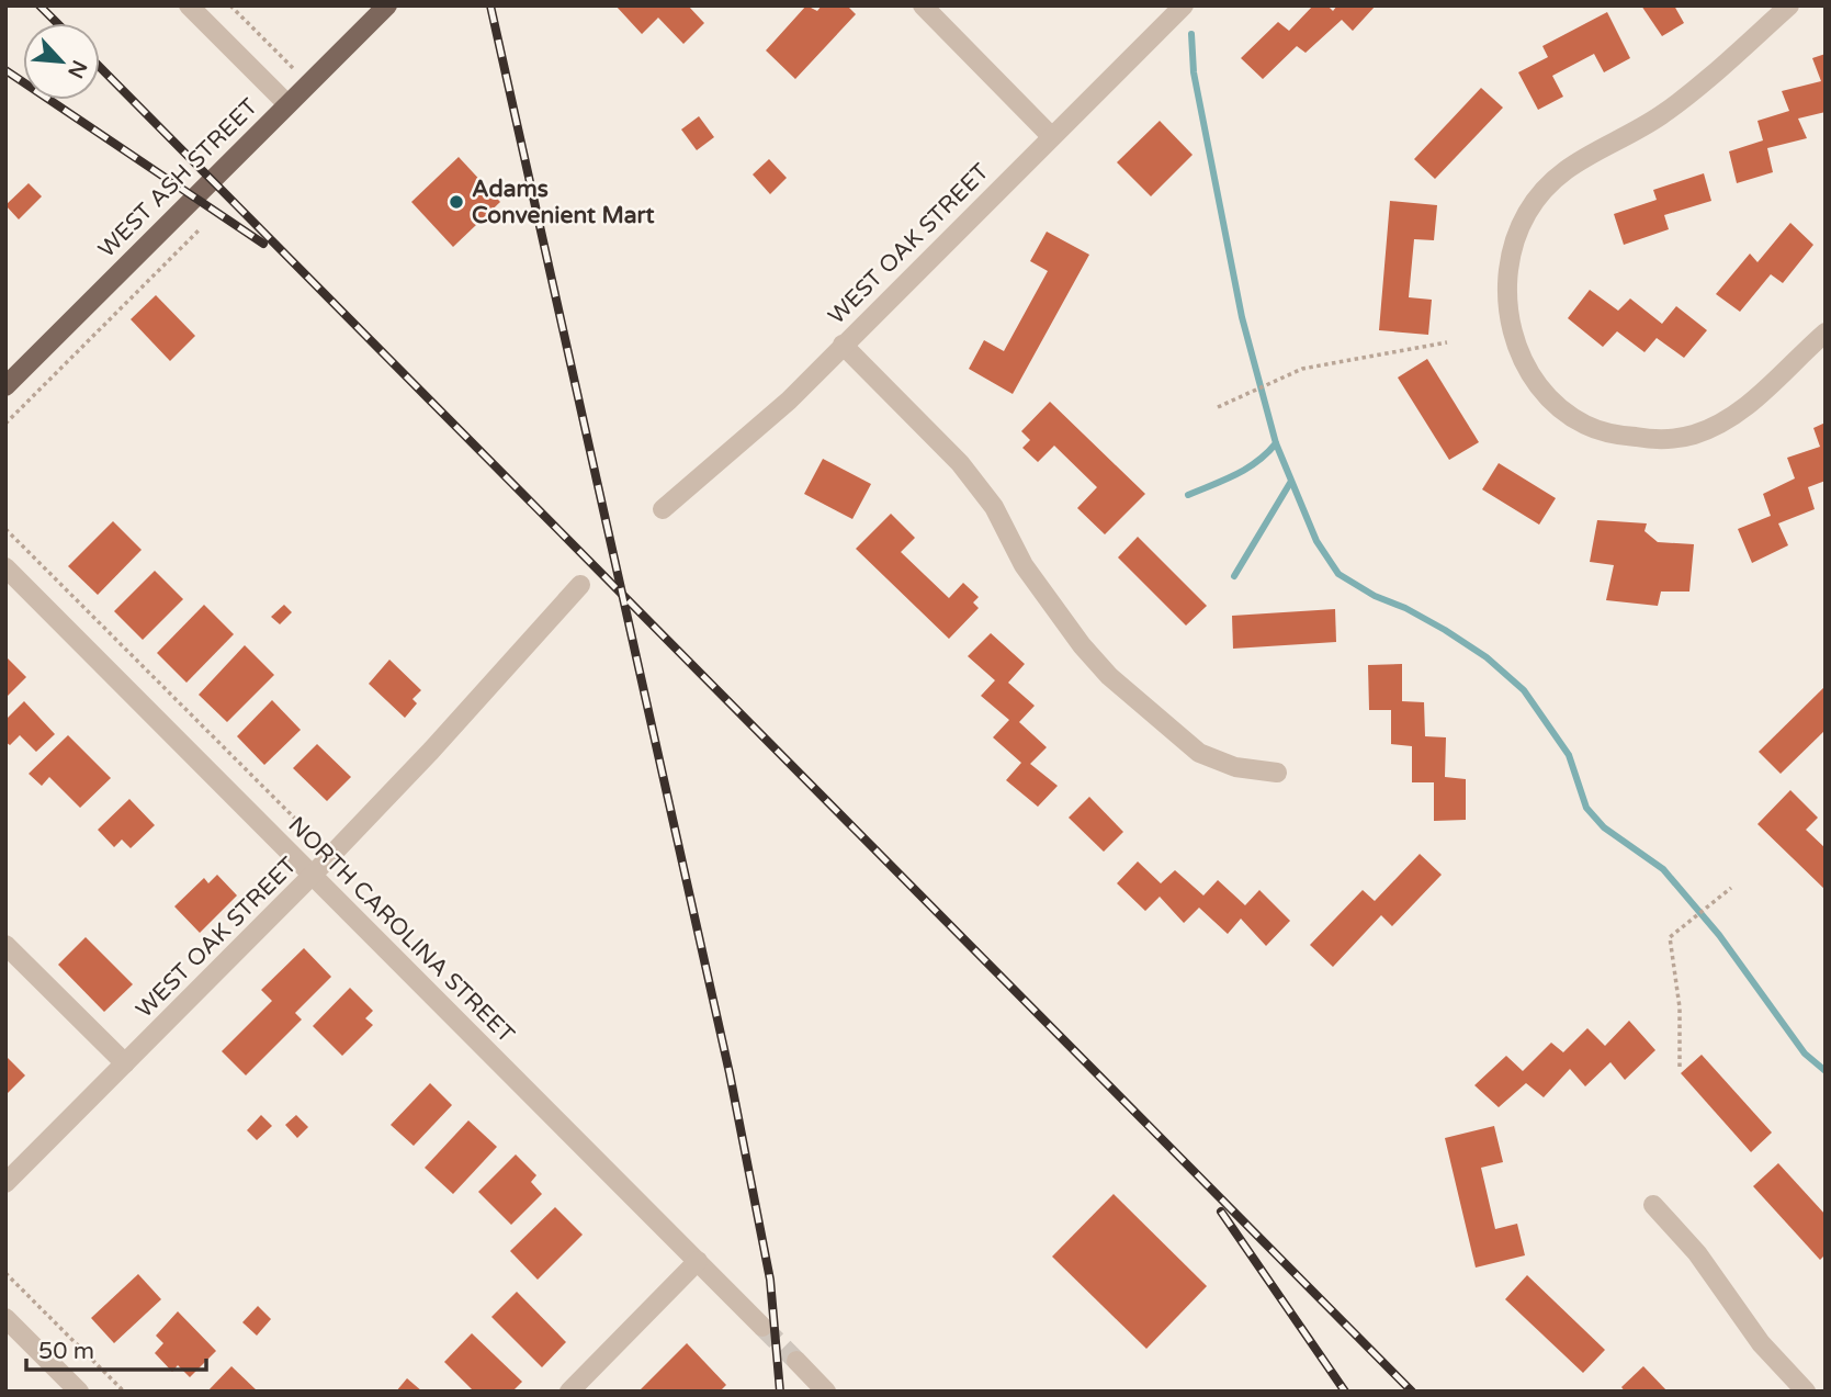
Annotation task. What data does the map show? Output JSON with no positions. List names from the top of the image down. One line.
{"streets":{"main road":["WEST ASH STREET"],"street":["WEST OAK STREET","NORTH CAROLINA STREET"]},"crossings":[["WEST OAK STREET","NORTH CAROLINA STREET"]],"places":["Adams Convenient Mart"],"scale_bar":"50 m","north":"bottom right"}
